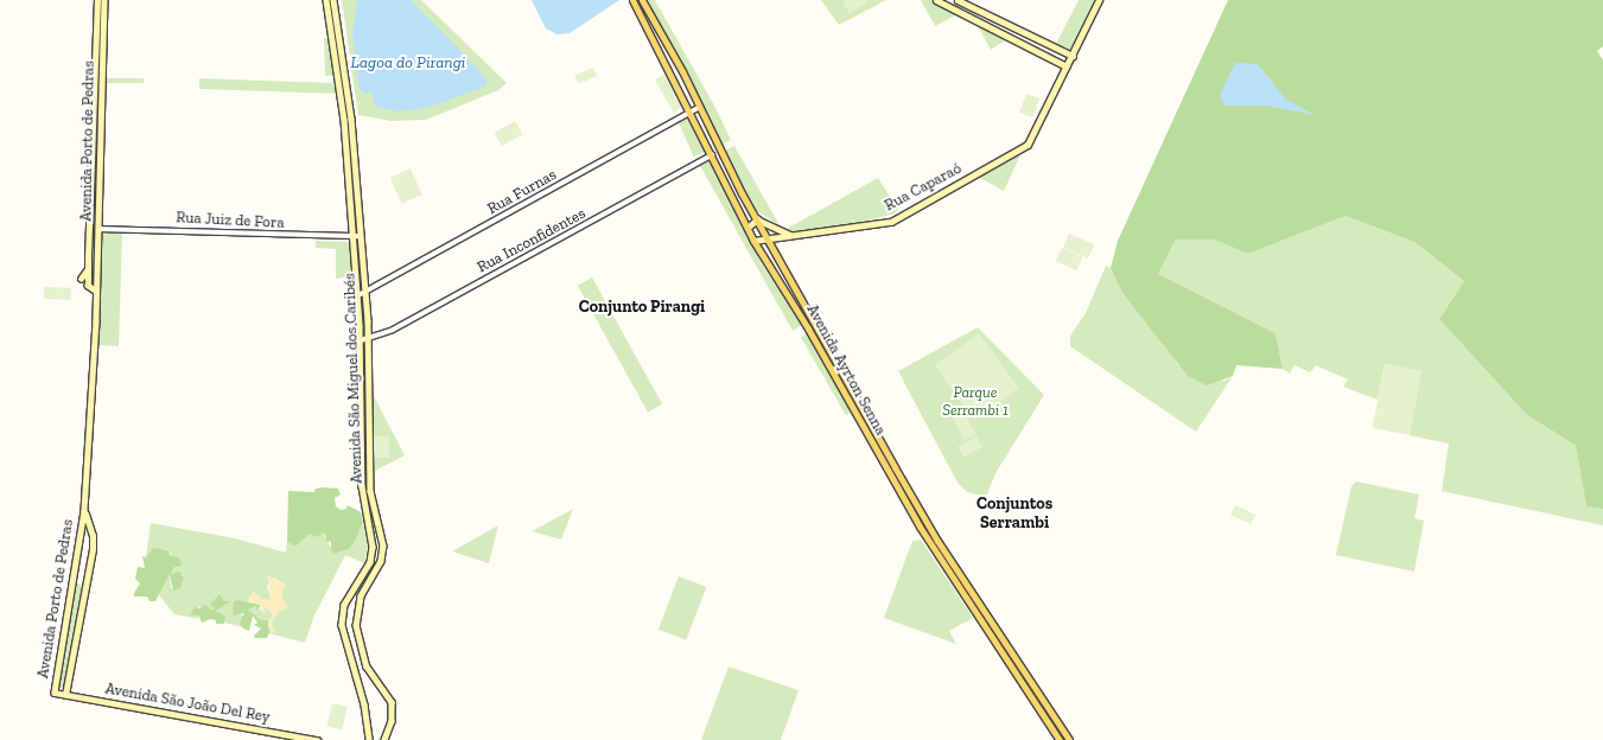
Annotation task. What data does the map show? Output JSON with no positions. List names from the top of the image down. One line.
{"streets":{"main road":["Avenida Porto de Pedras","Rua Caparaó","Avenida Ayrton Senna","Avenida São Miguel dos Caribés","Avenida São João Del Rey"],"street":["Rua Furnas","Rua Juiz de Fora","Rua Inconfidentes"]},"crossings":[["Avenida Porto de Pedras","Rua Juiz de Fora"],["Avenida Porto de Pedras","Avenida São João Del Rey"],["Rua Caparaó","Avenida Ayrton Senna"],["Rua Furnas","Avenida Ayrton Senna"],["Rua Furnas","Avenida São Miguel dos Caribés"],["Rua Juiz de Fora","Avenida São Miguel dos Caribés"],["Rua Inconfidentes","Avenida Ayrton Senna"],["Rua Inconfidentes","Avenida São Miguel dos Caribés"]],"districts":["Conjunto Pirangi","Conjuntos Serrambi"],"water":["Lagoa do Pirangi"],"parks":["Parque Serrambi 1"]}
